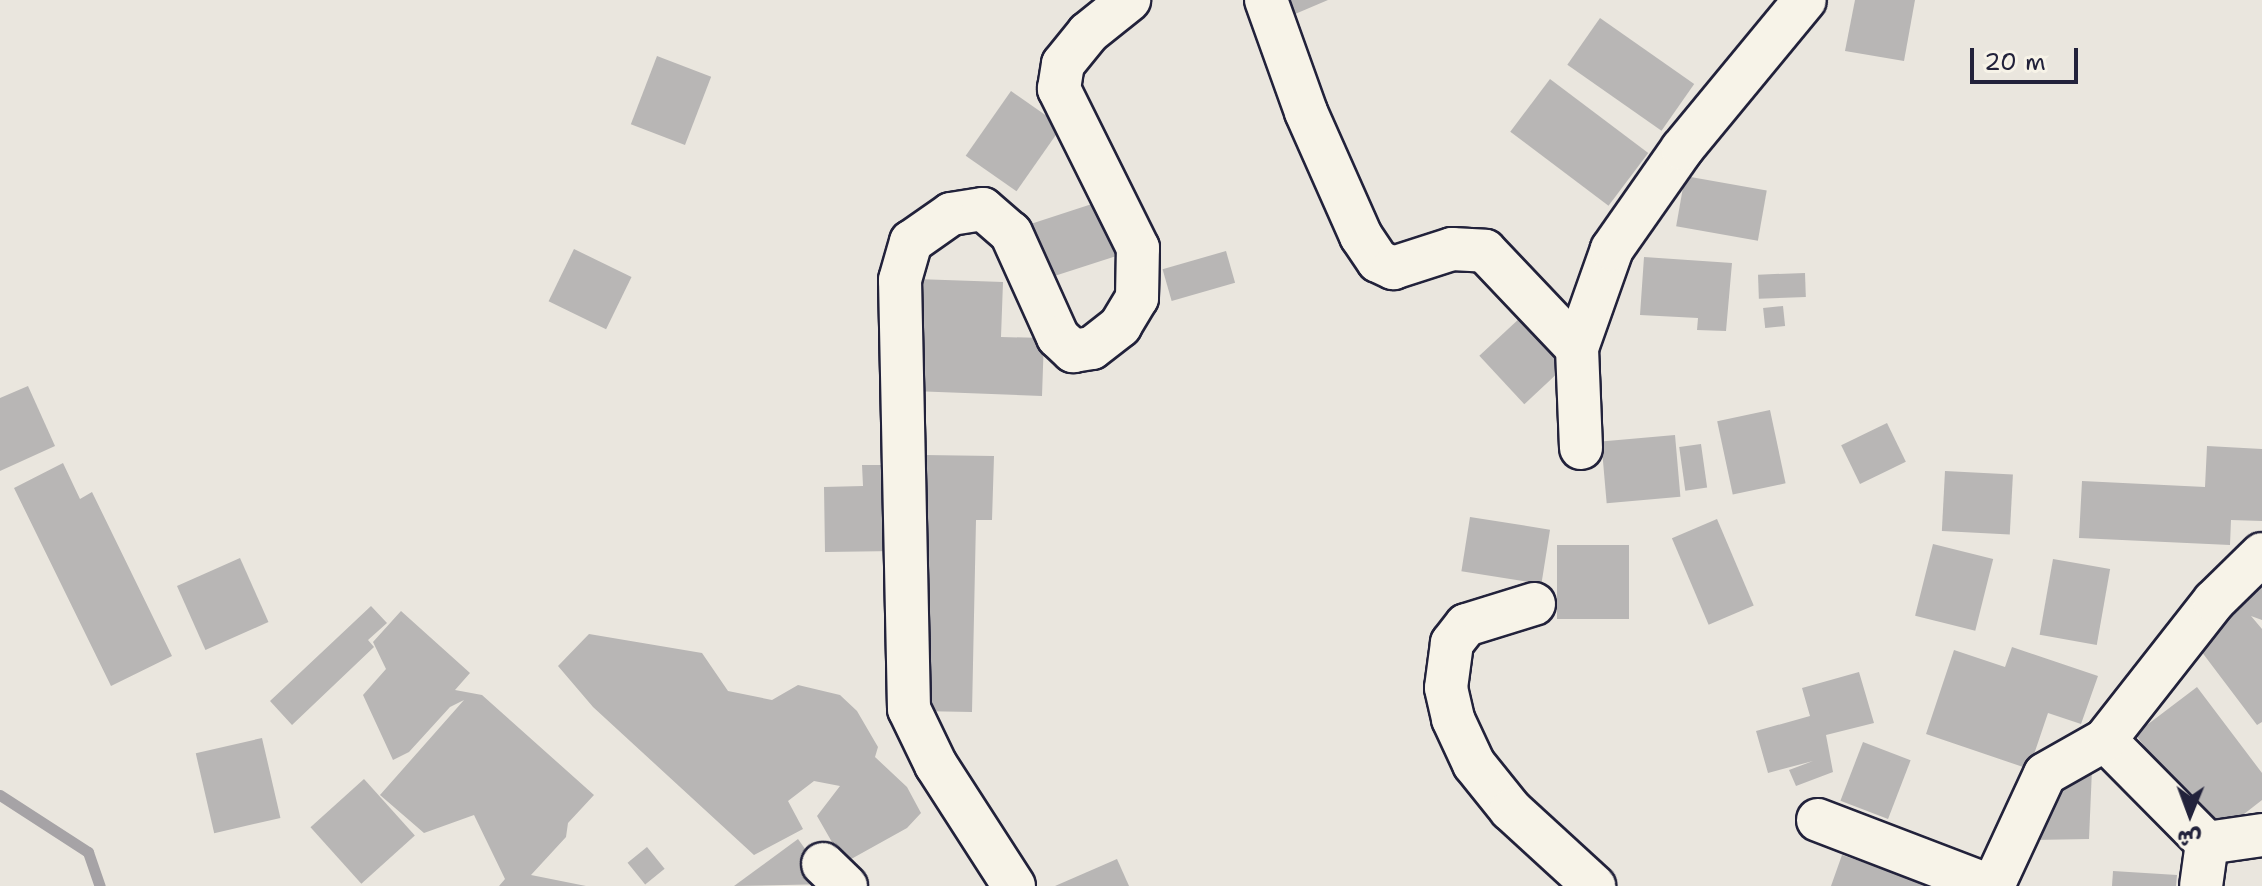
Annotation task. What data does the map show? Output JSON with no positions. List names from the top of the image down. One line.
{"scale_bar":"20 m","north":"bottom"}
